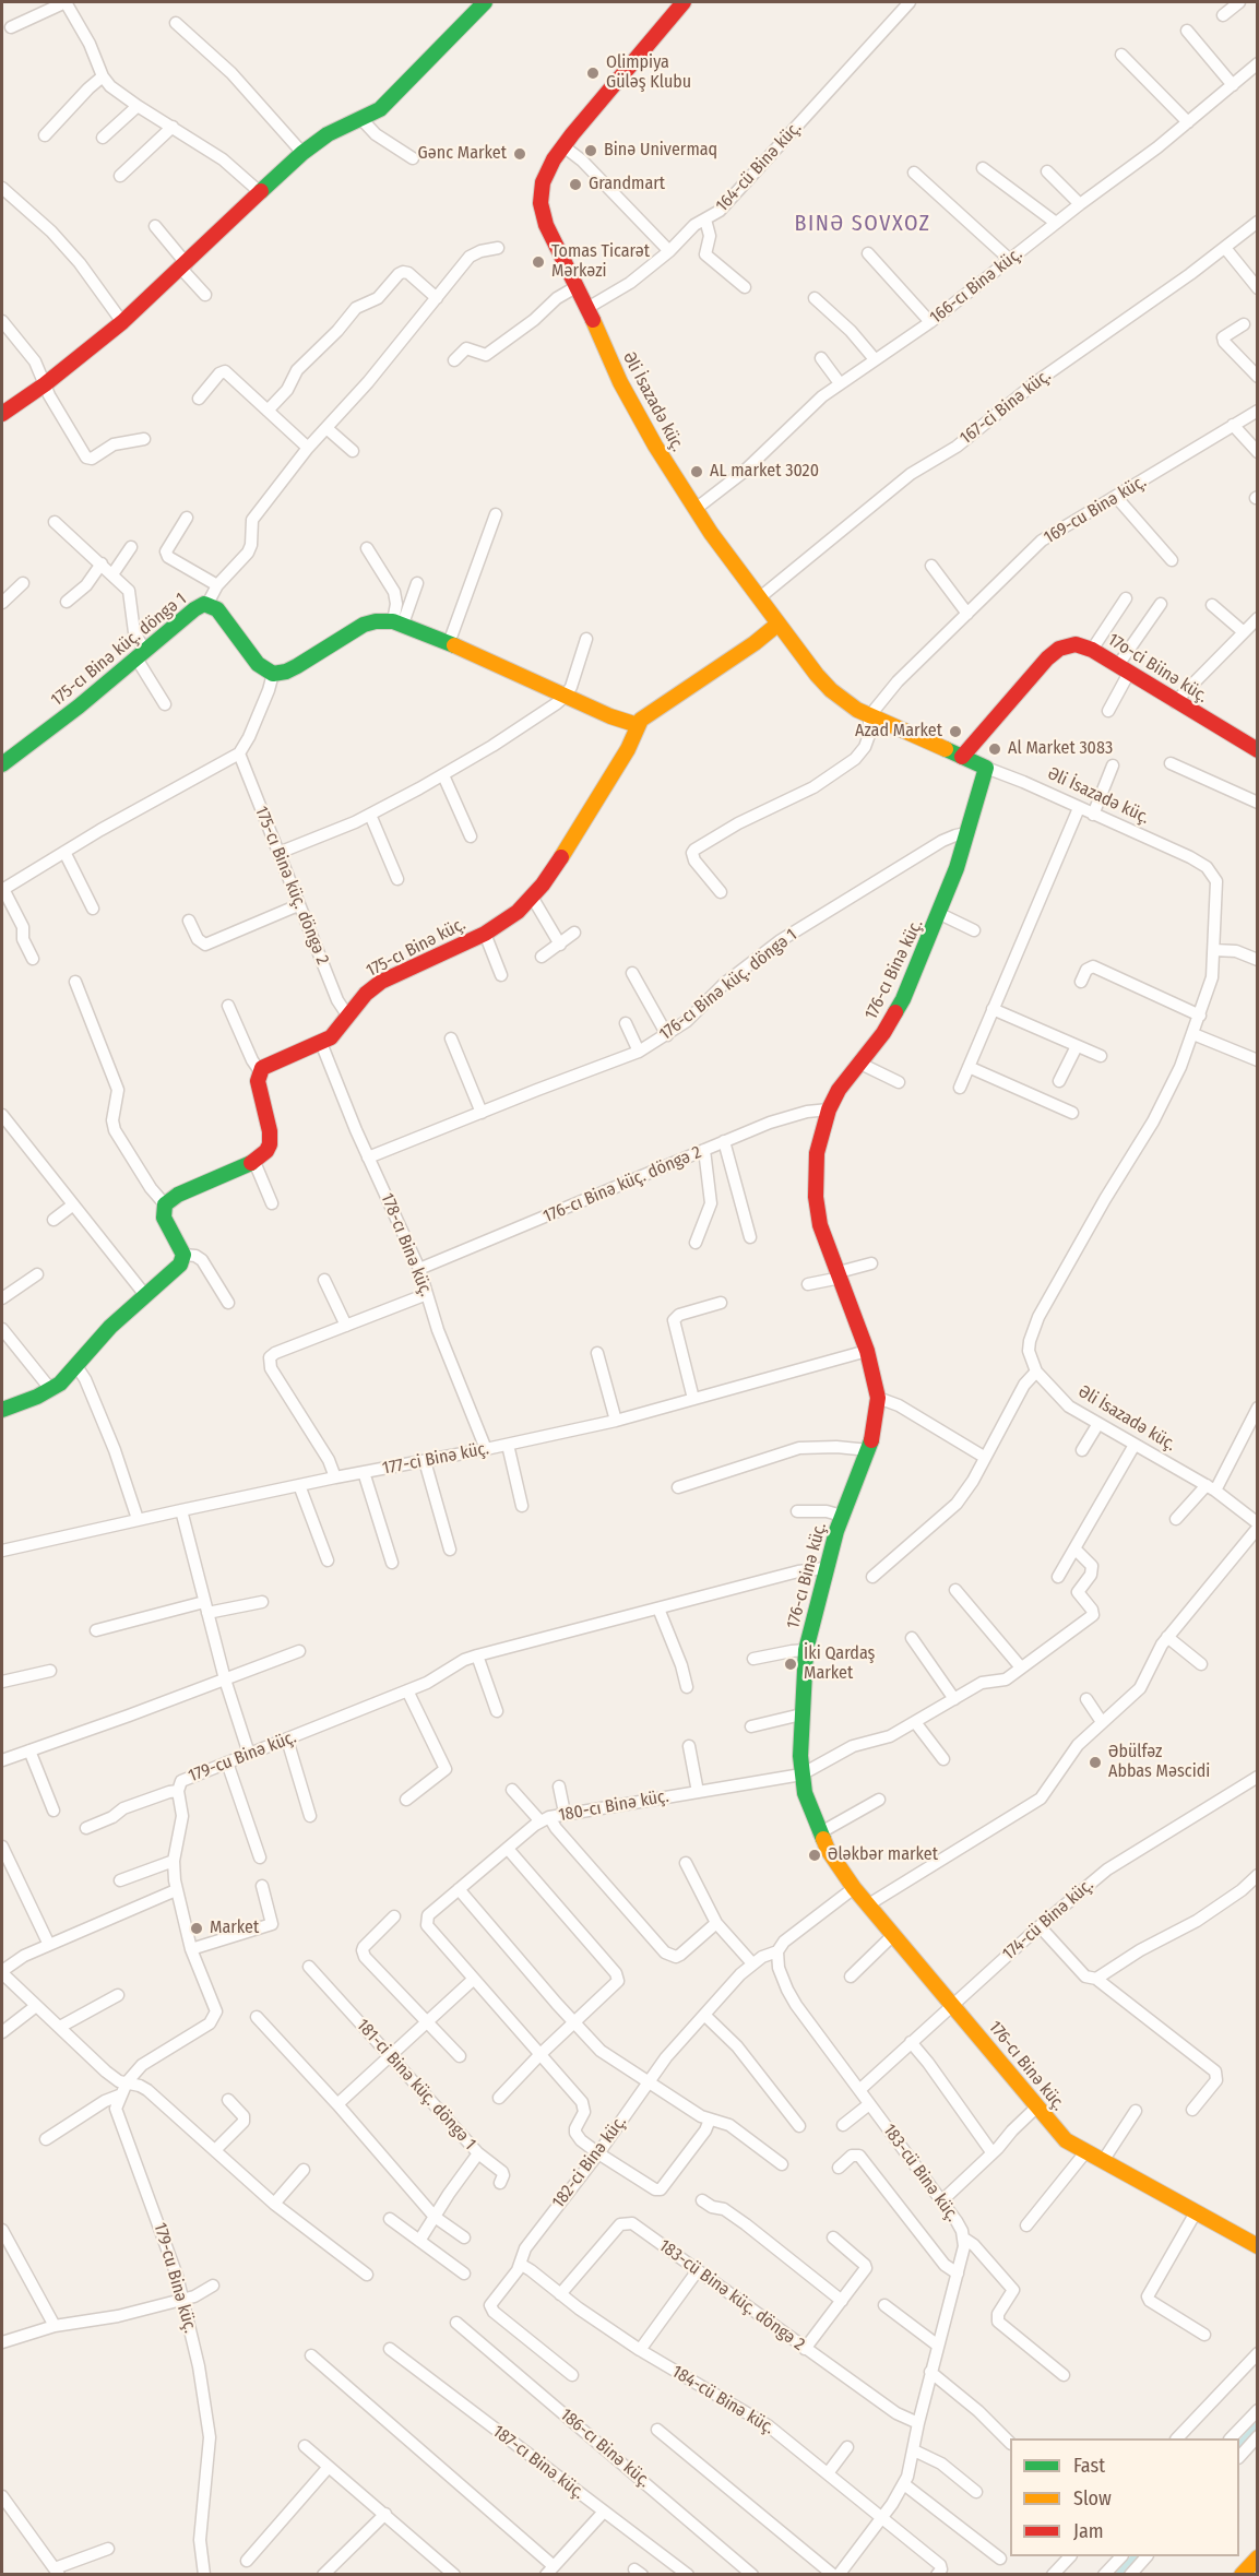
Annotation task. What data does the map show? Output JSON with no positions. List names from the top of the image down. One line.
{"streets":{"street":["164-cü Binə küç.","166-cı Binə küç.","Əli İsazadə küç.","167-ci Binə küç.","169-cu Binə küç.","175-cı Binə küç. döngə 1","17o-ci Biinə küç.","175-cı Binə küç. döngə 2","175-cı Binə küç.","176-cı Binə küç.","176-cı Binə küç. döngə 1","176-cı Binə küç. döngə 2","178-cı Binə küç.","177-ci Binə küç.","179-cu Binə küç.","180-cı Binə küç.","174-cü Binə küç.","181-ci Binə küç. döngə 1","182-ci Binə küç.","183-cü Binə küç.","183-cü Binə küç. döngə 2","184-cü Binə küç.","186-cı Binə küç.","187-cı Binə küç."]},"crossings":[["164-cü Binə küç.","Əli İsazadə küç."],["166-cı Binə küç.","Əli İsazadə küç."],["Əli İsazadə küç.","167-ci Binə küç."],["Əli İsazadə küç.","169-cu Binə küç."],["Əli İsazadə küç.","17o-ci Biinə küç."],["Əli İsazadə küç.","175-cı Binə küç."],["Əli İsazadə küç.","176-cı Binə küç."],["175-cı Binə küç. döngə 2","175-cı Binə küç."],["175-cı Binə küç.","178-cı Binə küç."],["176-cı Binə küç.","176-cı Binə küç. döngə 1"],["176-cı Binə küç.","176-cı Binə küç. döngə 2"],["176-cı Binə küç.","177-ci Binə küç."],["176-cı Binə küç.","179-cu Binə küç."],["176-cı Binə küç.","180-cı Binə küç."],["176-cı Binə küç.","174-cü Binə küç."],["176-cı Binə küç. döngə 1","178-cı Binə küç."],["176-cı Binə küç. döngə 2","178-cı Binə küç."],["178-cı Binə küç.","177-ci Binə küç."],["180-cı Binə küç.","182-ci Binə küç."],["174-cü Binə küç.","183-cü Binə küç."],["182-ci Binə küç.","183-cü Binə küç."],["182-ci Binə küç.","184-cü Binə küç."],["183-cü Binə küç.","183-cü Binə küç. döngə 2"],["183-cü Binə küç.","184-cü Binə küç."],["183-cü Binə küç. döngə 2","184-cü Binə küç."]],"districts":["BINƏ SOVXOZ"],"places":["Olimpiya Güləş Klubu","Binə Univermaq","Gənc Market","Grandmart","Tomas Ticarət Mərkəzi","AL market 3020","Azad Market","Al Market 3083","İki Qardaş Market","Əbülfəz Abbas Məscidi","Ələkbər market","Market"],"legend":["Fast","Slow","Jam"]}
